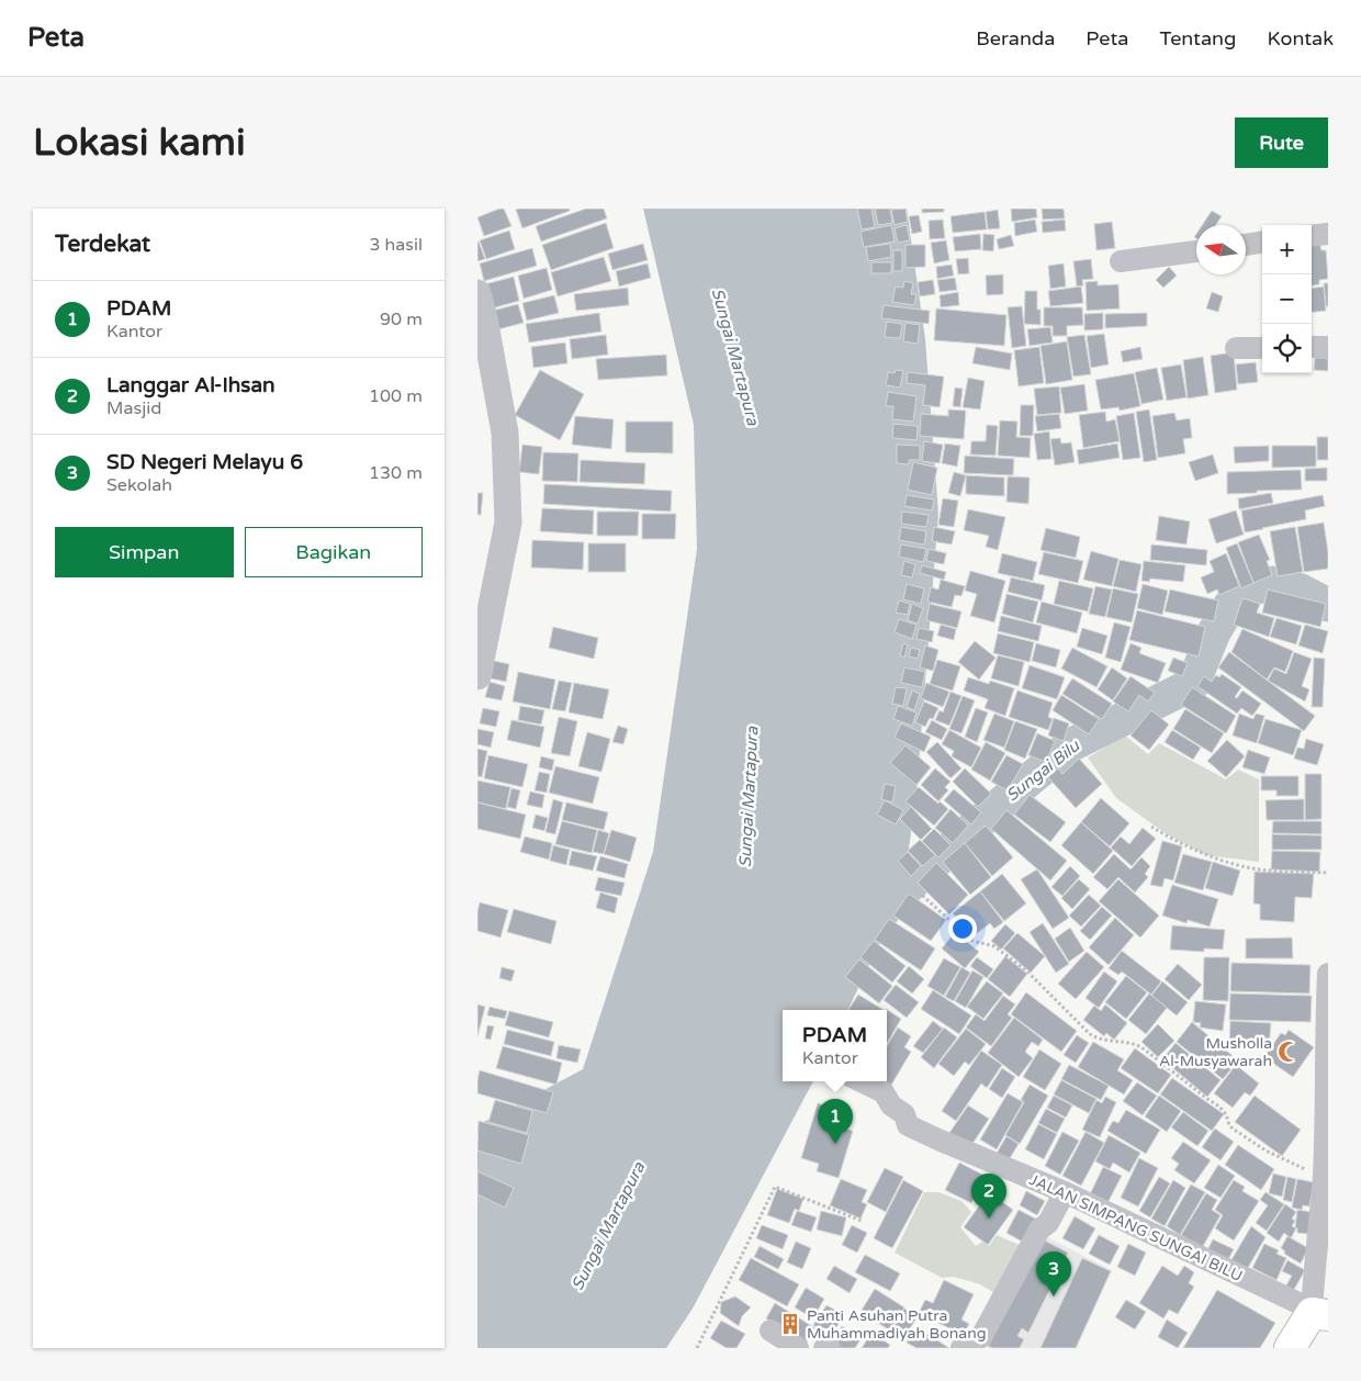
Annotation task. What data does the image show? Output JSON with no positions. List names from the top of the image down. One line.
{"streets":{"street":["JALAN SIMPANG SUNGAI BILU"]},"water":["Sungai Martapura","Sungai Bilu"],"places":{"mosque":["Musholla Al-Musyawarah"],"building":["Panti Asuhan Putra Muhammadiyah Bonang"]},"north":"left","page":{"header":"Peta","nav":["Beranda","Peta","Tentang","Kontak"],"buttons":["Rute",["Simpan","Bagikan"]],"title":"Lokasi kami","heading":["Terdekat","3 hasil"],"map_buttons":["+","−"],"list":[{"mark":"1","name":"PDAM","note":"Kantor","value":"90 m"},{"mark":"2","name":"Langgar Al-Ihsan","note":"Masjid","value":"100 m"},{"mark":"3","name":"SD Negeri Melayu 6","note":"Sekolah","value":"130 m"}],"popup":["PDAM","Kantor"],"pins":["1","2","3"]}}
